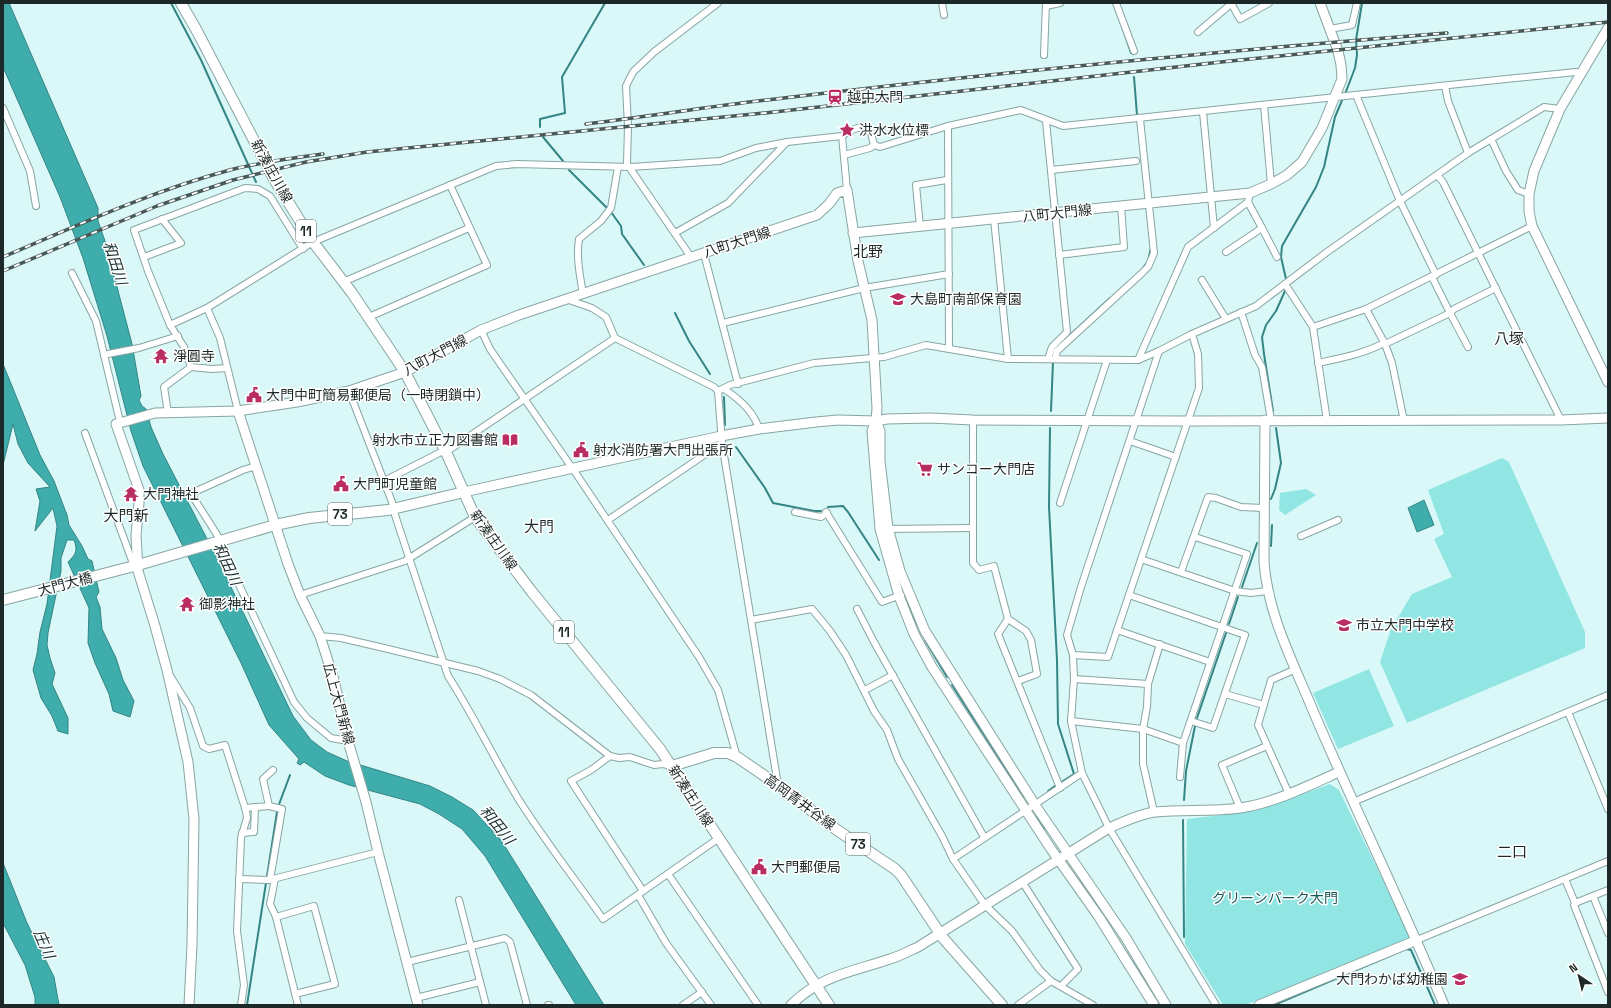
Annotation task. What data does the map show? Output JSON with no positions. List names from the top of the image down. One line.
{"streets":{"main road":["新湊庄川線","11","73","大門大橋","高岡青井谷線"],"street":["八町大門線","広上大門新線"]},"crossings":[["新湊庄川線","八町大門線"],["新湊庄川線","73"],["新湊庄川線","高岡青井谷線"],["八町大門線","広上大門新線"],["73","大門大橋"],["73","広上大門新線"]],"districts":["北野","八塚","大門新","大門","二口"],"water":["和田川","庄川"],"parks":["グリーンパーク大門"],"places":{"station":["越中大門"],"place":["洪水水位標"],"school or university":["大島町南部保育園","市立大門中学校","大門わかば幼稚園"],"temple":["淨圓寺","大門神社","御影神社"],"public building":["大門中町簡易郵便局（一時閉鎖中）","射水消防署大門出張所","大門町児童館","大門郵便局"],"library":["射水市立正力図書館"],"supermarket":["サンコー大門店"]},"north":"top left"}
